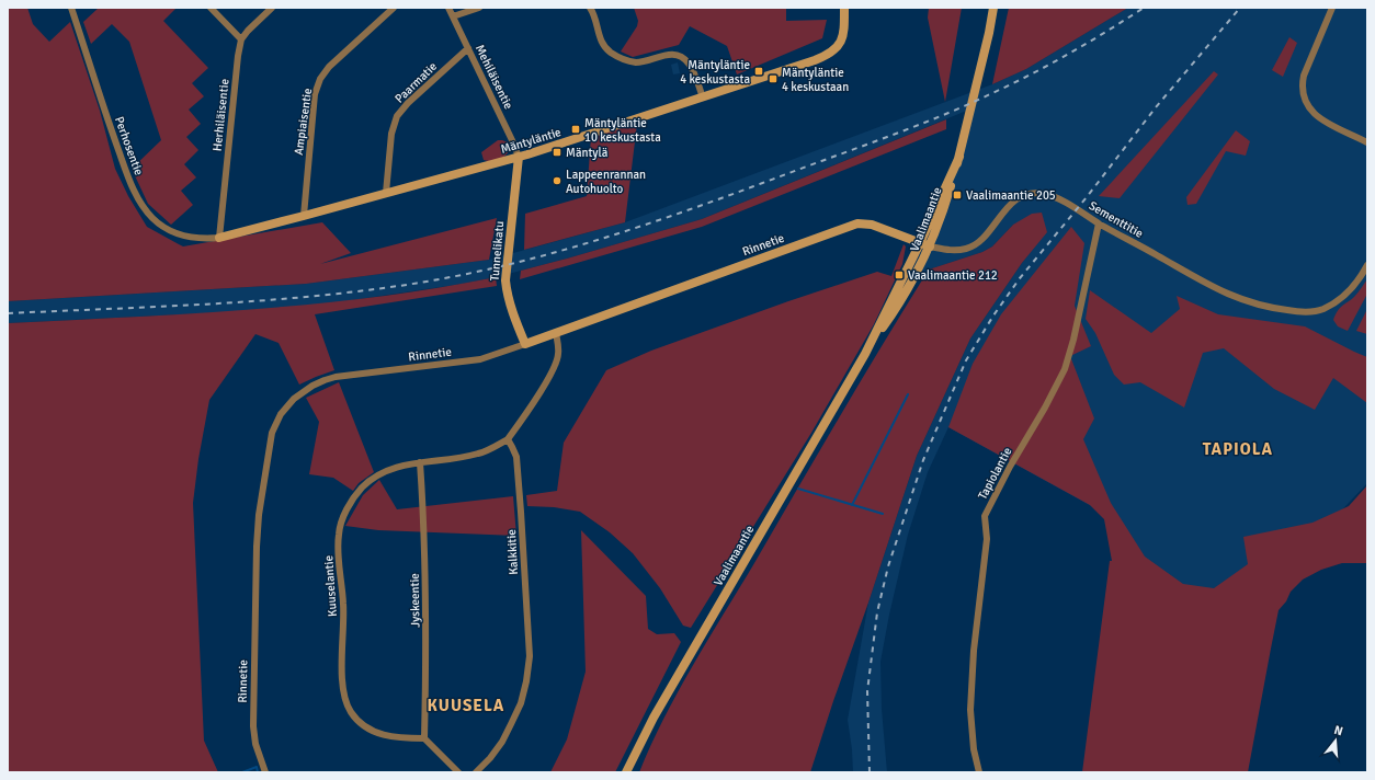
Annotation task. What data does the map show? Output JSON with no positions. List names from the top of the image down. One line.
{"streets":{"street":["Mehiläisentie","Paarmatie","Herhiläisentie","Ampiaisentie","Mäntyläntie","Perhosentie","Vaalimaantie","Sementtitie","Rinnetie","Tunnelikatu","Tapiolantie","Kalkkitie","Kuuselantie","Jyskeentie"]},"crossings":[["Mehiläisentie","Paarmatie"],["Mehiläisentie","Mäntyläntie"],["Mehiläisentie","Tunnelikatu"],["Paarmatie","Mäntyläntie"],["Herhiläisentie","Mäntyläntie"],["Herhiläisentie","Perhosentie"],["Ampiaisentie","Mäntyläntie"],["Mäntyläntie","Perhosentie"],["Mäntyläntie","Tunnelikatu"],["Vaalimaantie","Sementtitie"],["Vaalimaantie","Rinnetie"],["Sementtitie","Rinnetie"],["Sementtitie","Tapiolantie"],["Rinnetie","Tunnelikatu"],["Kalkkitie","Kuuselantie"],["Kuuselantie","Jyskeentie"]],"districts":["TAPIOLA","KUUSELA"],"places":{"transit":["Mäntyläntie 4 keskustasta","Mäntyläntie 4 keskustaan","Mäntyläntie 10 keskustasta","Mäntylä","Vaalimaantie 205","Vaalimaantie 212"],"other":["Lappeenrannan Autohuolto"]},"north":"top"}
